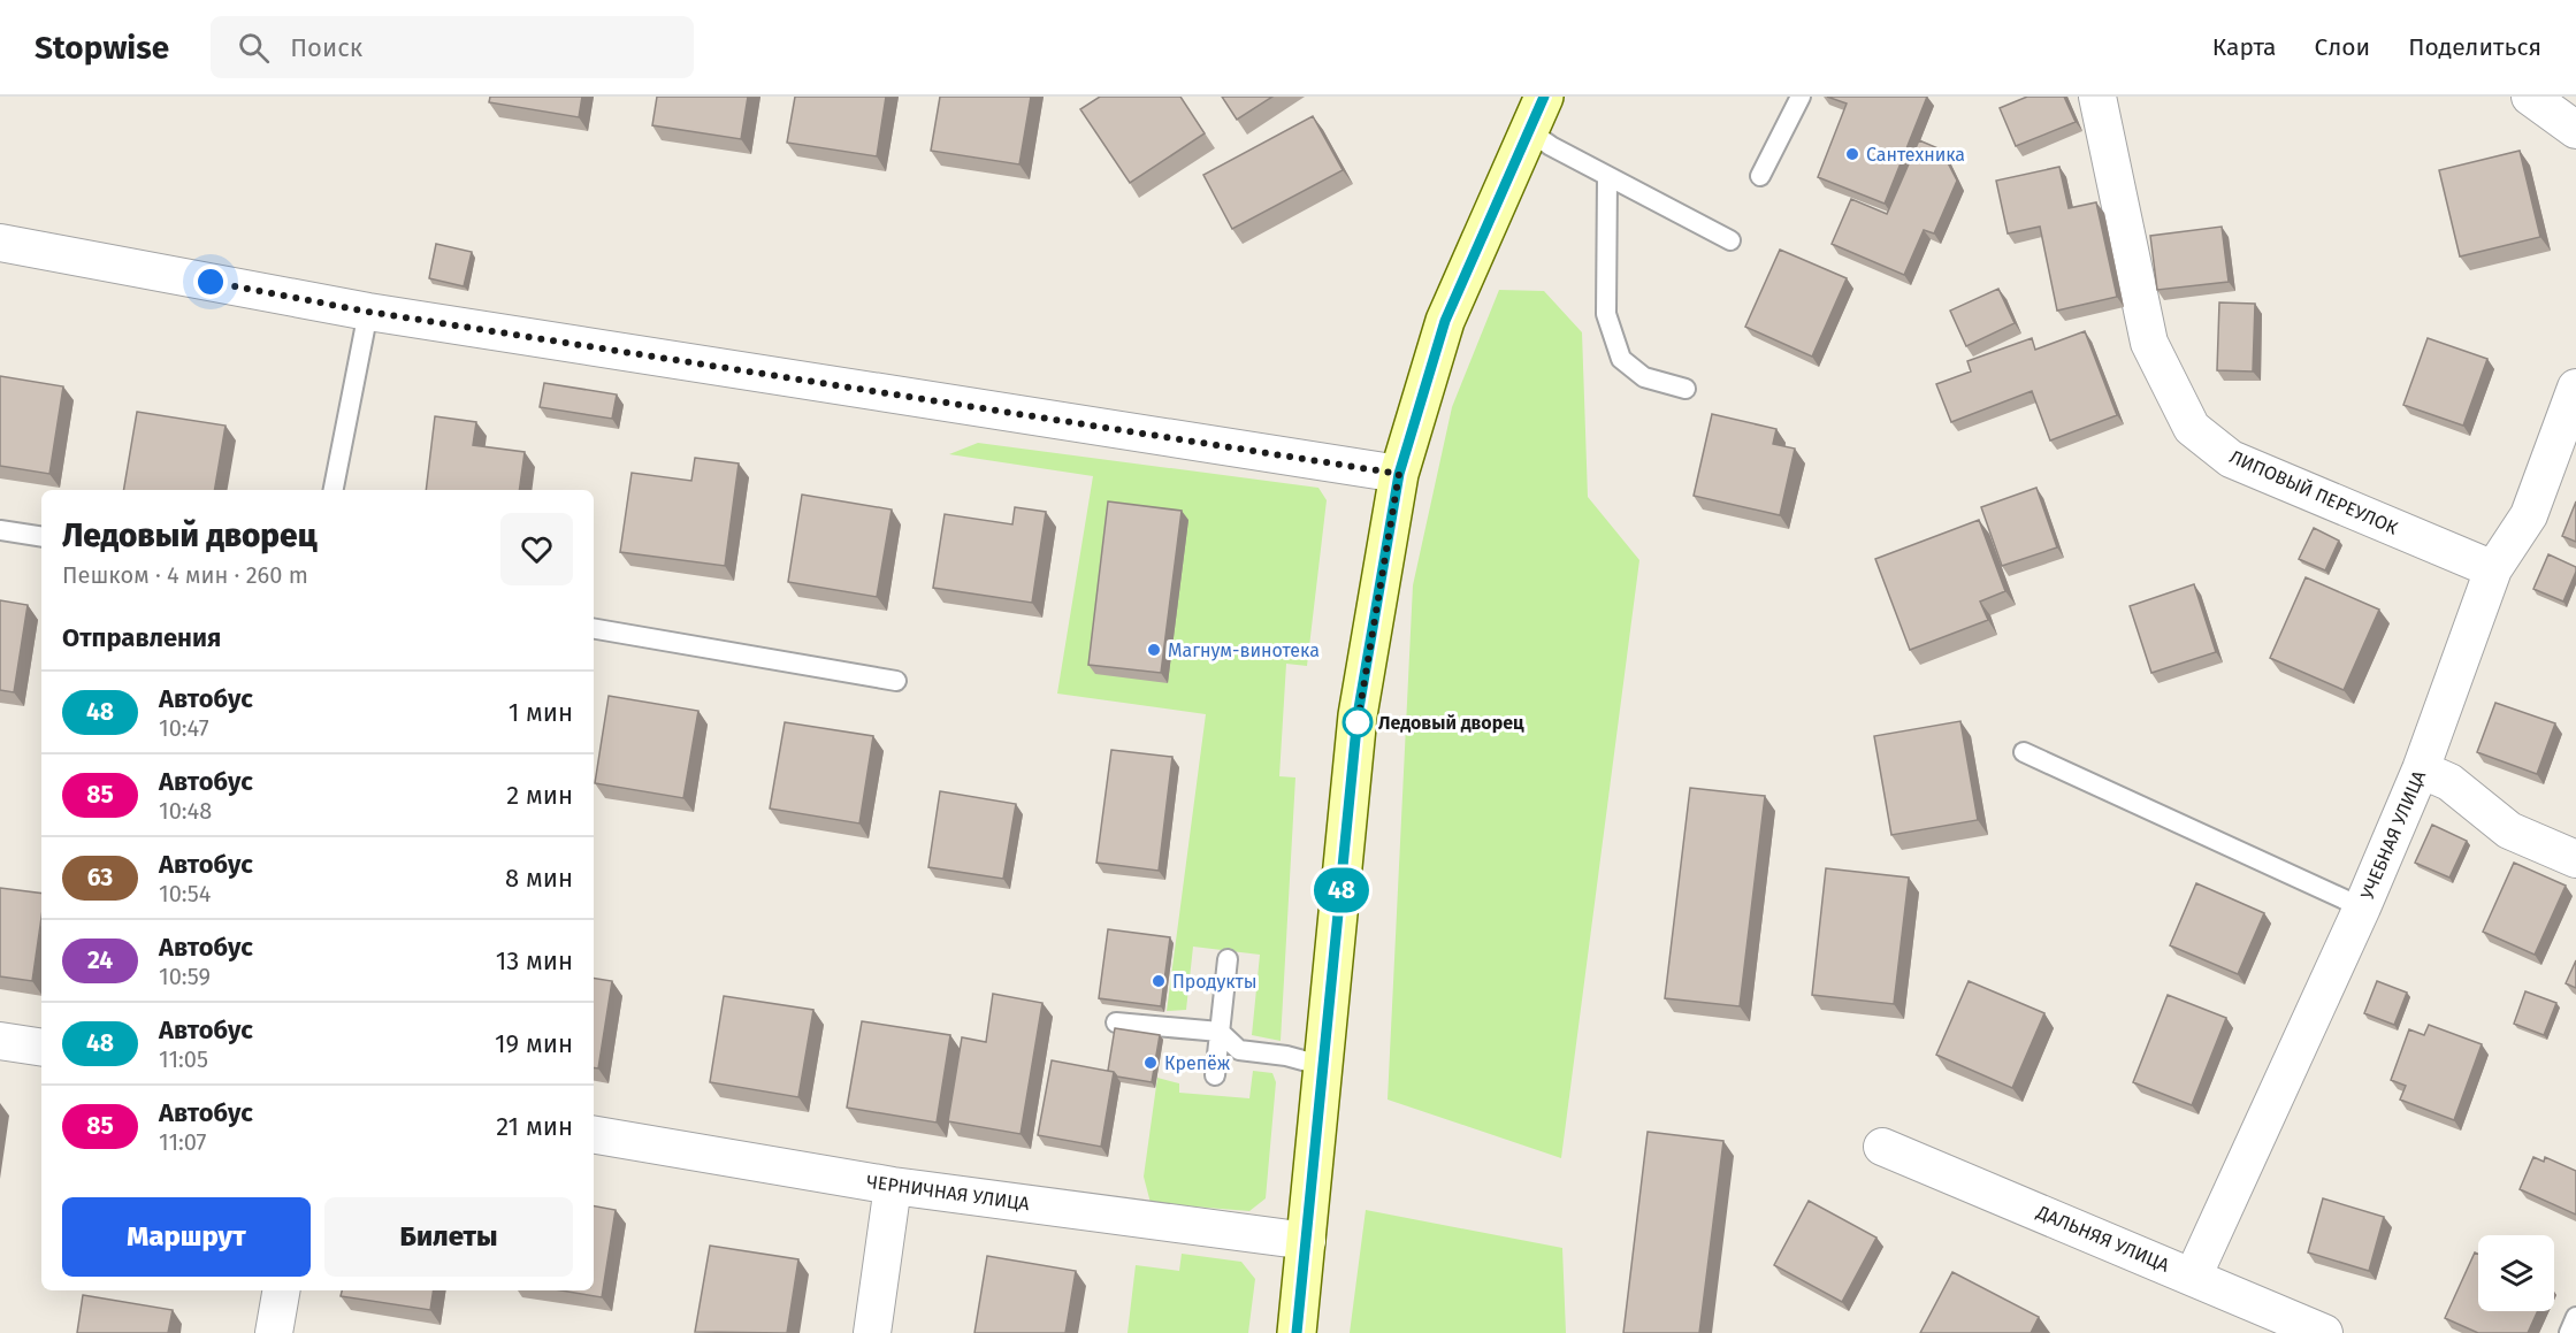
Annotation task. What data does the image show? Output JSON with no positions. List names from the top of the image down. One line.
{"streets":{"street":["ЛИПОВЫЙ ПЕРЕУЛОК","УЧЕБНАЯ УЛИЦА","ЧЕРНИЧНАЯ УЛИЦА","ДАЛЬНЯЯ УЛИЦА"]},"crossings":[["ЛИПОВЫЙ ПЕРЕУЛОК","УЧЕБНАЯ УЛИЦА"],["УЧЕБНАЯ УЛИЦА","ДАЛЬНЯЯ УЛИЦА"]],"places":["Сантехника","Магнум-винотека","Ледовый дворец","Продукты","Крепёж"],"lines":["bus line 48"],"page":{"header":"Stopwise","search":"Поиск","nav":["Карта","Слои","Поделиться"],"on_map":"48","heading":[["Ледовый дворец","Пешком · 4 мин · 260 m"],"Отправления"],"list":[{"mark":"48","name":"Автобус","note":"10:47","value":"1 мин"},{"mark":"85","name":"Автобус","note":"10:48","value":"2 мин"},{"mark":"63","name":"Автобус","note":"10:54","value":"8 мин"},{"mark":"24","name":"Автобус","note":"10:59","value":"13 мин"},{"mark":"48","name":"Автобус","note":"11:05","value":"19 мин"},{"mark":"85","name":"Автобус","note":"11:07","value":"21 мин"}],"buttons":["Маршрут","Билеты"]}}
